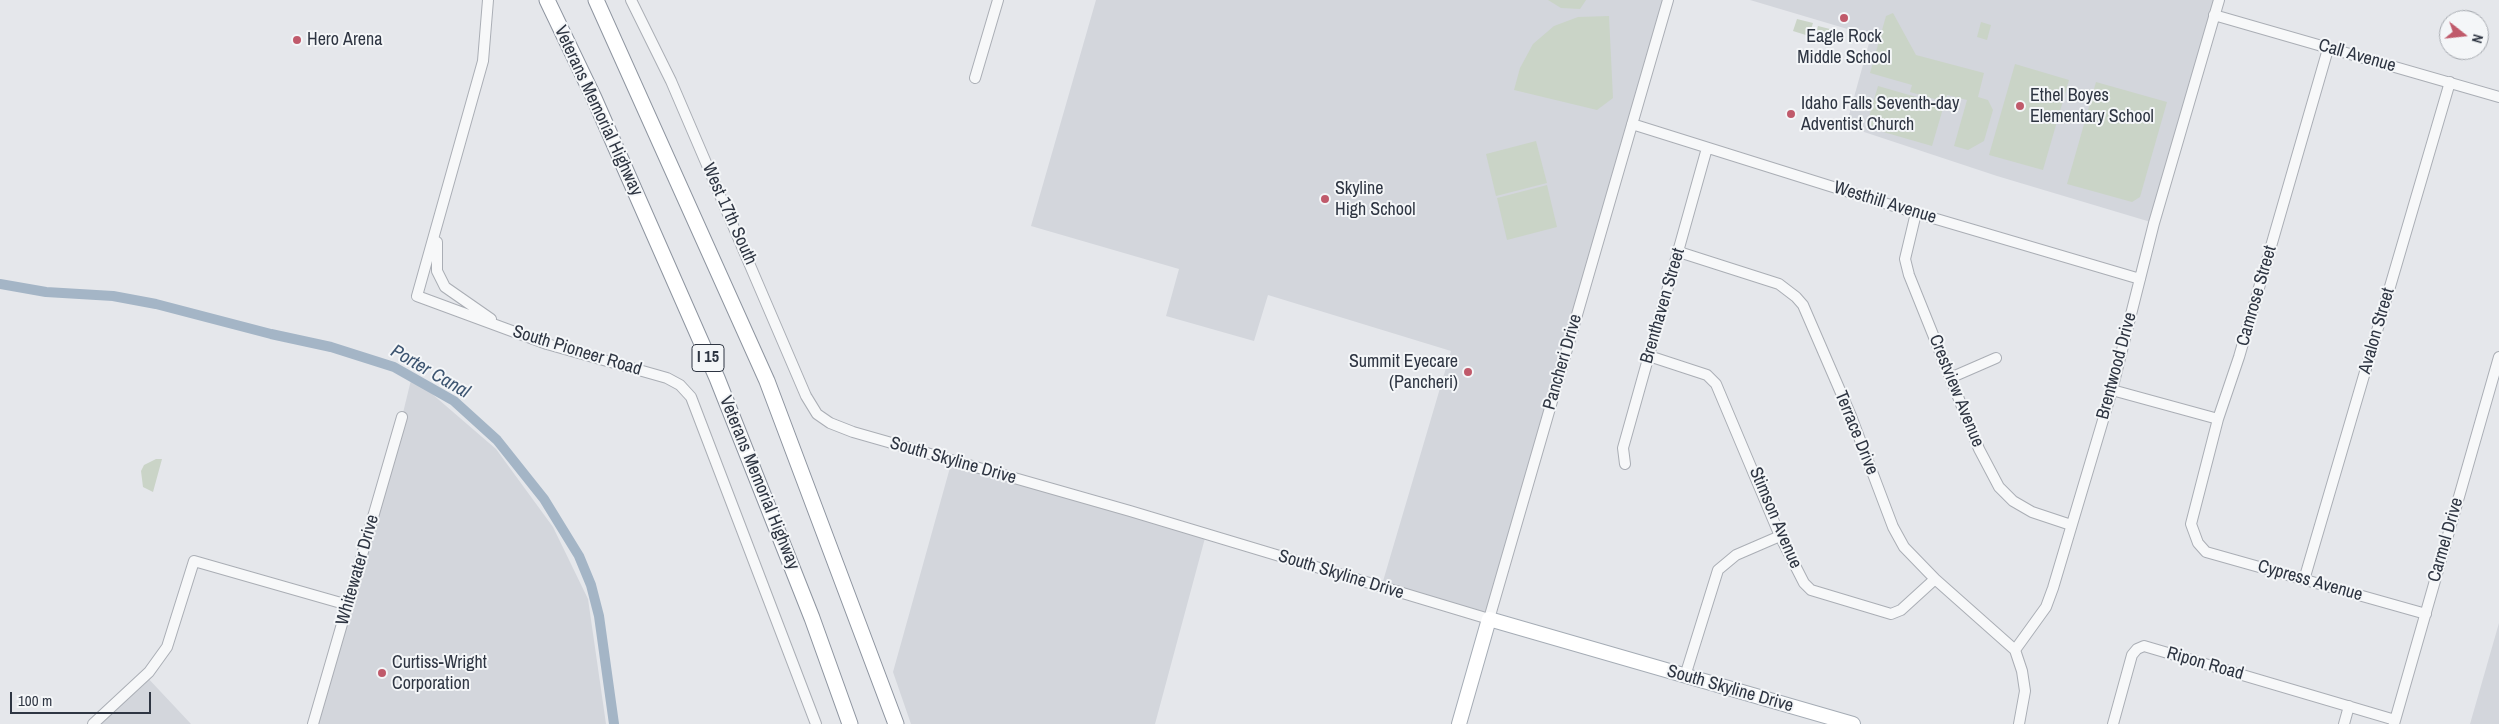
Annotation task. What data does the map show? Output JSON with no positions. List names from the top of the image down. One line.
{"streets":{"highway":["Veterans Memorial Highway","I 15"],"main road":["Pancheri Drive","South Skyline Drive"],"street":["Call Avenue","Westhill Avenue","West 17th South","Camrose Street","Brenthaven Street","Avalon Street","South Pioneer Road","Brentwood Drive","Crestview Avenue","Terrace Drive","Stimson Avenue","Carmel Drive","Whitewater Drive","Cypress Avenue","Ripon Road"]},"crossings":[["Call Avenue","Camrose Street"],["Call Avenue","Avalon Street"],["Call Avenue","Brentwood Drive"],["Westhill Avenue","Brenthaven Street"],["Westhill Avenue","Pancheri Drive"],["Westhill Avenue","Brentwood Drive"],["Westhill Avenue","Crestview Avenue"],["West 17th South","South Skyline Drive"],["Camrose Street","Cypress Avenue"],["Brenthaven Street","Terrace Drive"],["Brenthaven Street","Stimson Avenue"],["Avalon Street","Cypress Avenue"],["Pancheri Drive","South Skyline Drive"],["Brentwood Drive","Crestview Avenue"],["Brentwood Drive","Terrace Drive"],["Terrace Drive","Stimson Avenue"],["Carmel Drive","Cypress Avenue"],["Carmel Drive","Ripon Road"]],"water":["Porter Canal"],"places":["Eagle Rock Middle School","Hero Arena","Ethel Boyes Elementary School","Idaho Falls Seventh-day Adventist Church","Skyline High School","Summit Eyecare (Pancheri)","Curtiss-Wright Corporation"],"scale_bar":"100 m","north":"right"}
